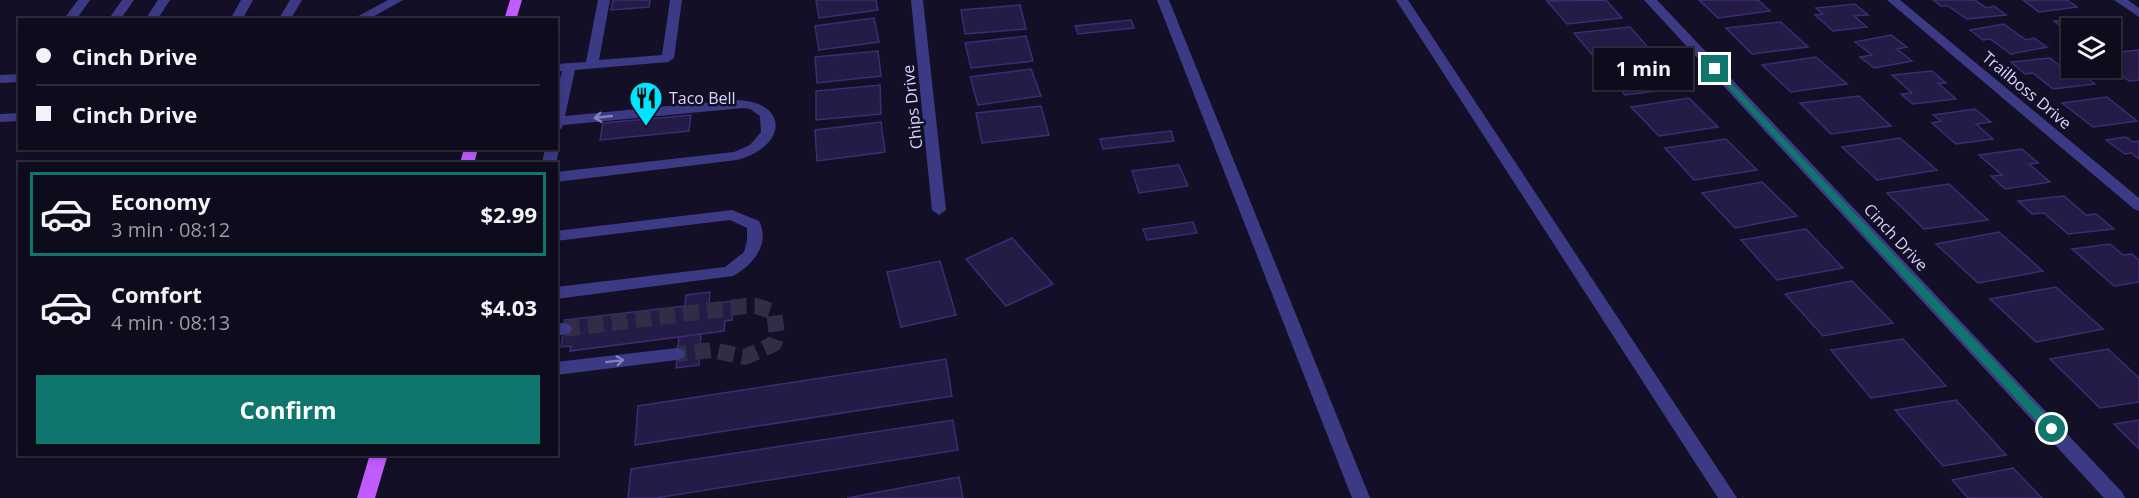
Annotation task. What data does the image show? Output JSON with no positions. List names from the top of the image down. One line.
{"streets":{"street":["Trailboss Drive","Chips Drive","Cinch Drive"]},"places":{"restaurant":["Taco Bell"]},"page":{"banner":["Cinch Drive","Cinch Drive"],"bubble":"1 min","list":[{"name":"Economy","note":"3 min · 08:12","value":"$2.99"},{"name":"Comfort","note":"4 min · 08:13","value":"$4.03"}],"buttons":"Confirm"}}
